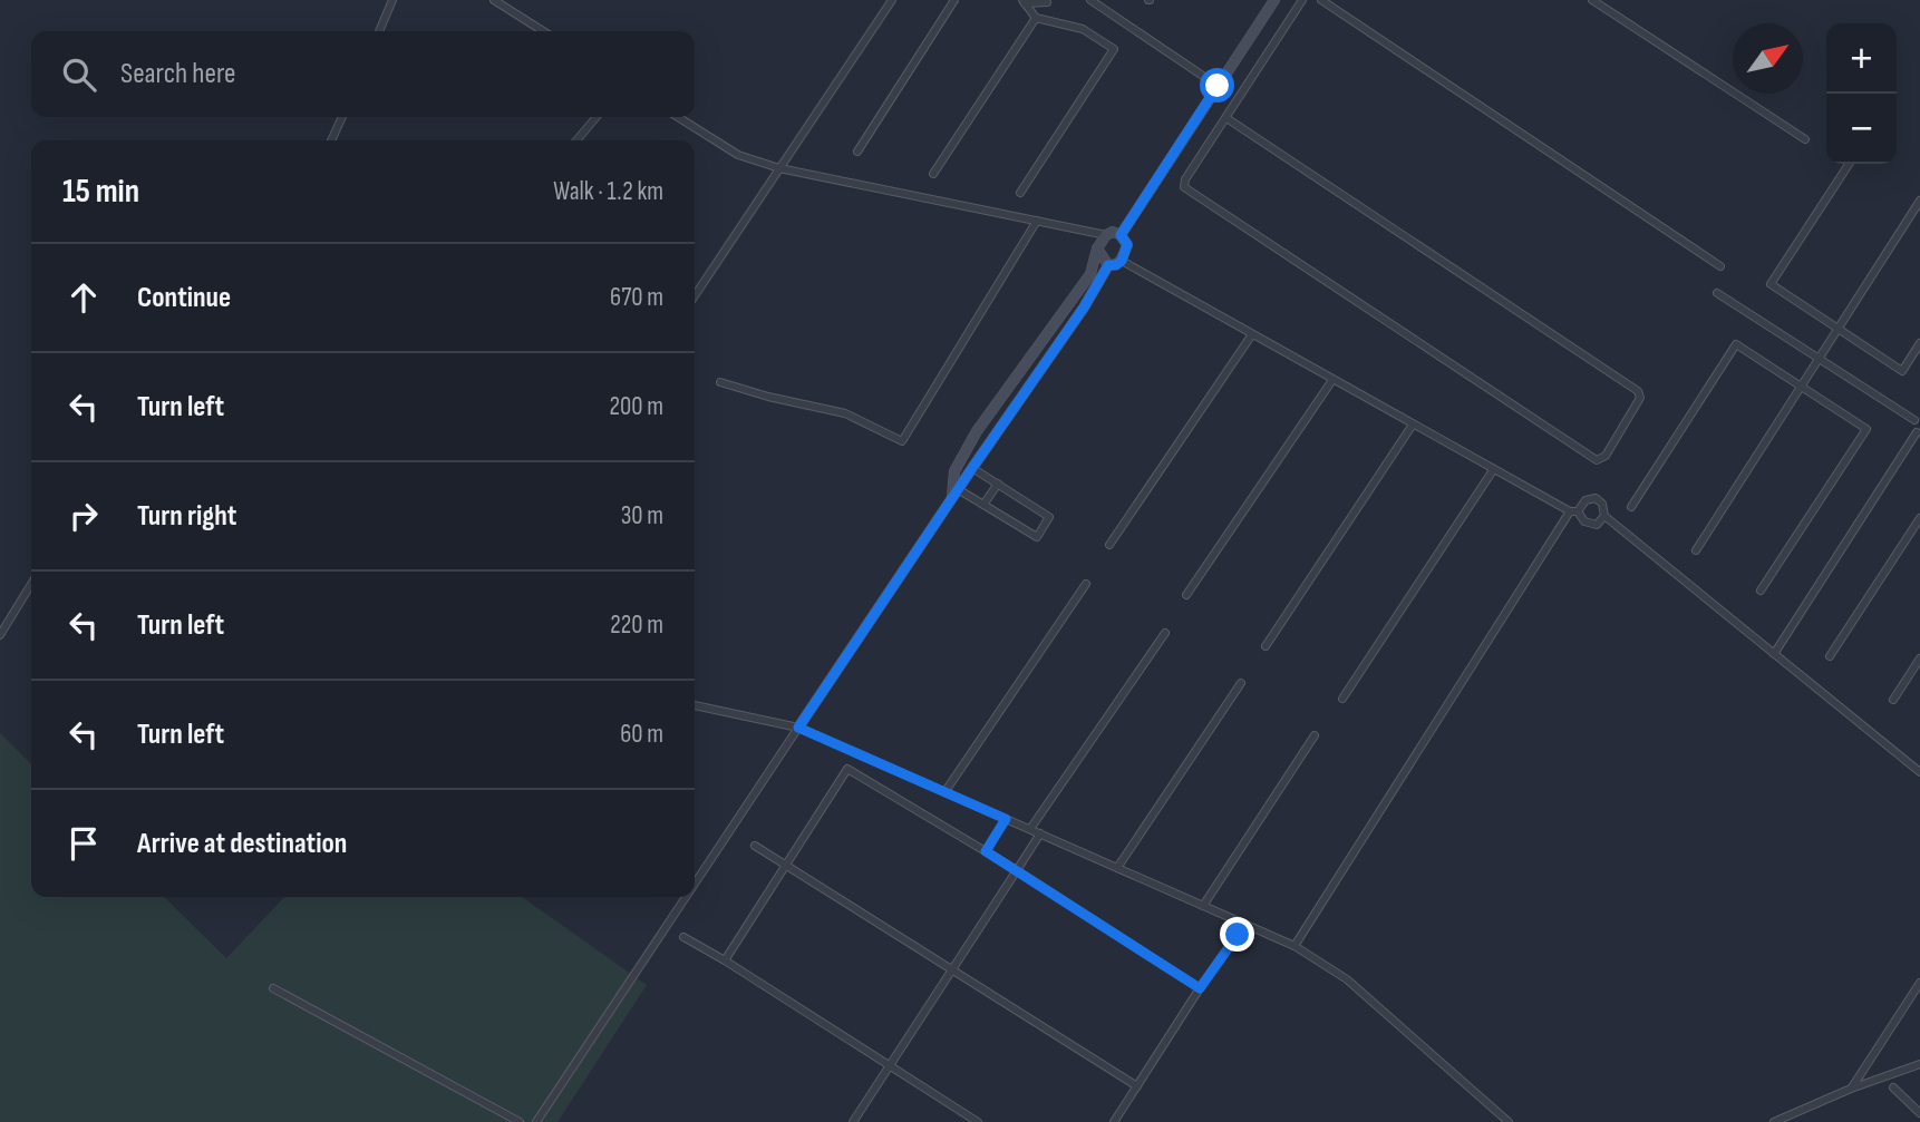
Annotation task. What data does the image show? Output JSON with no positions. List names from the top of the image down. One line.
{"north":"top right","page":{"map_buttons":["+","−"],"search":"Search here","heading":["15 min","Walk · 1.2 km"],"list":[["Continue","670 m"],["Turn left","200 m"],["Turn right","30 m"],["Turn left","220 m"],["Turn left","60 m"],"Arrive at destination"]}}
